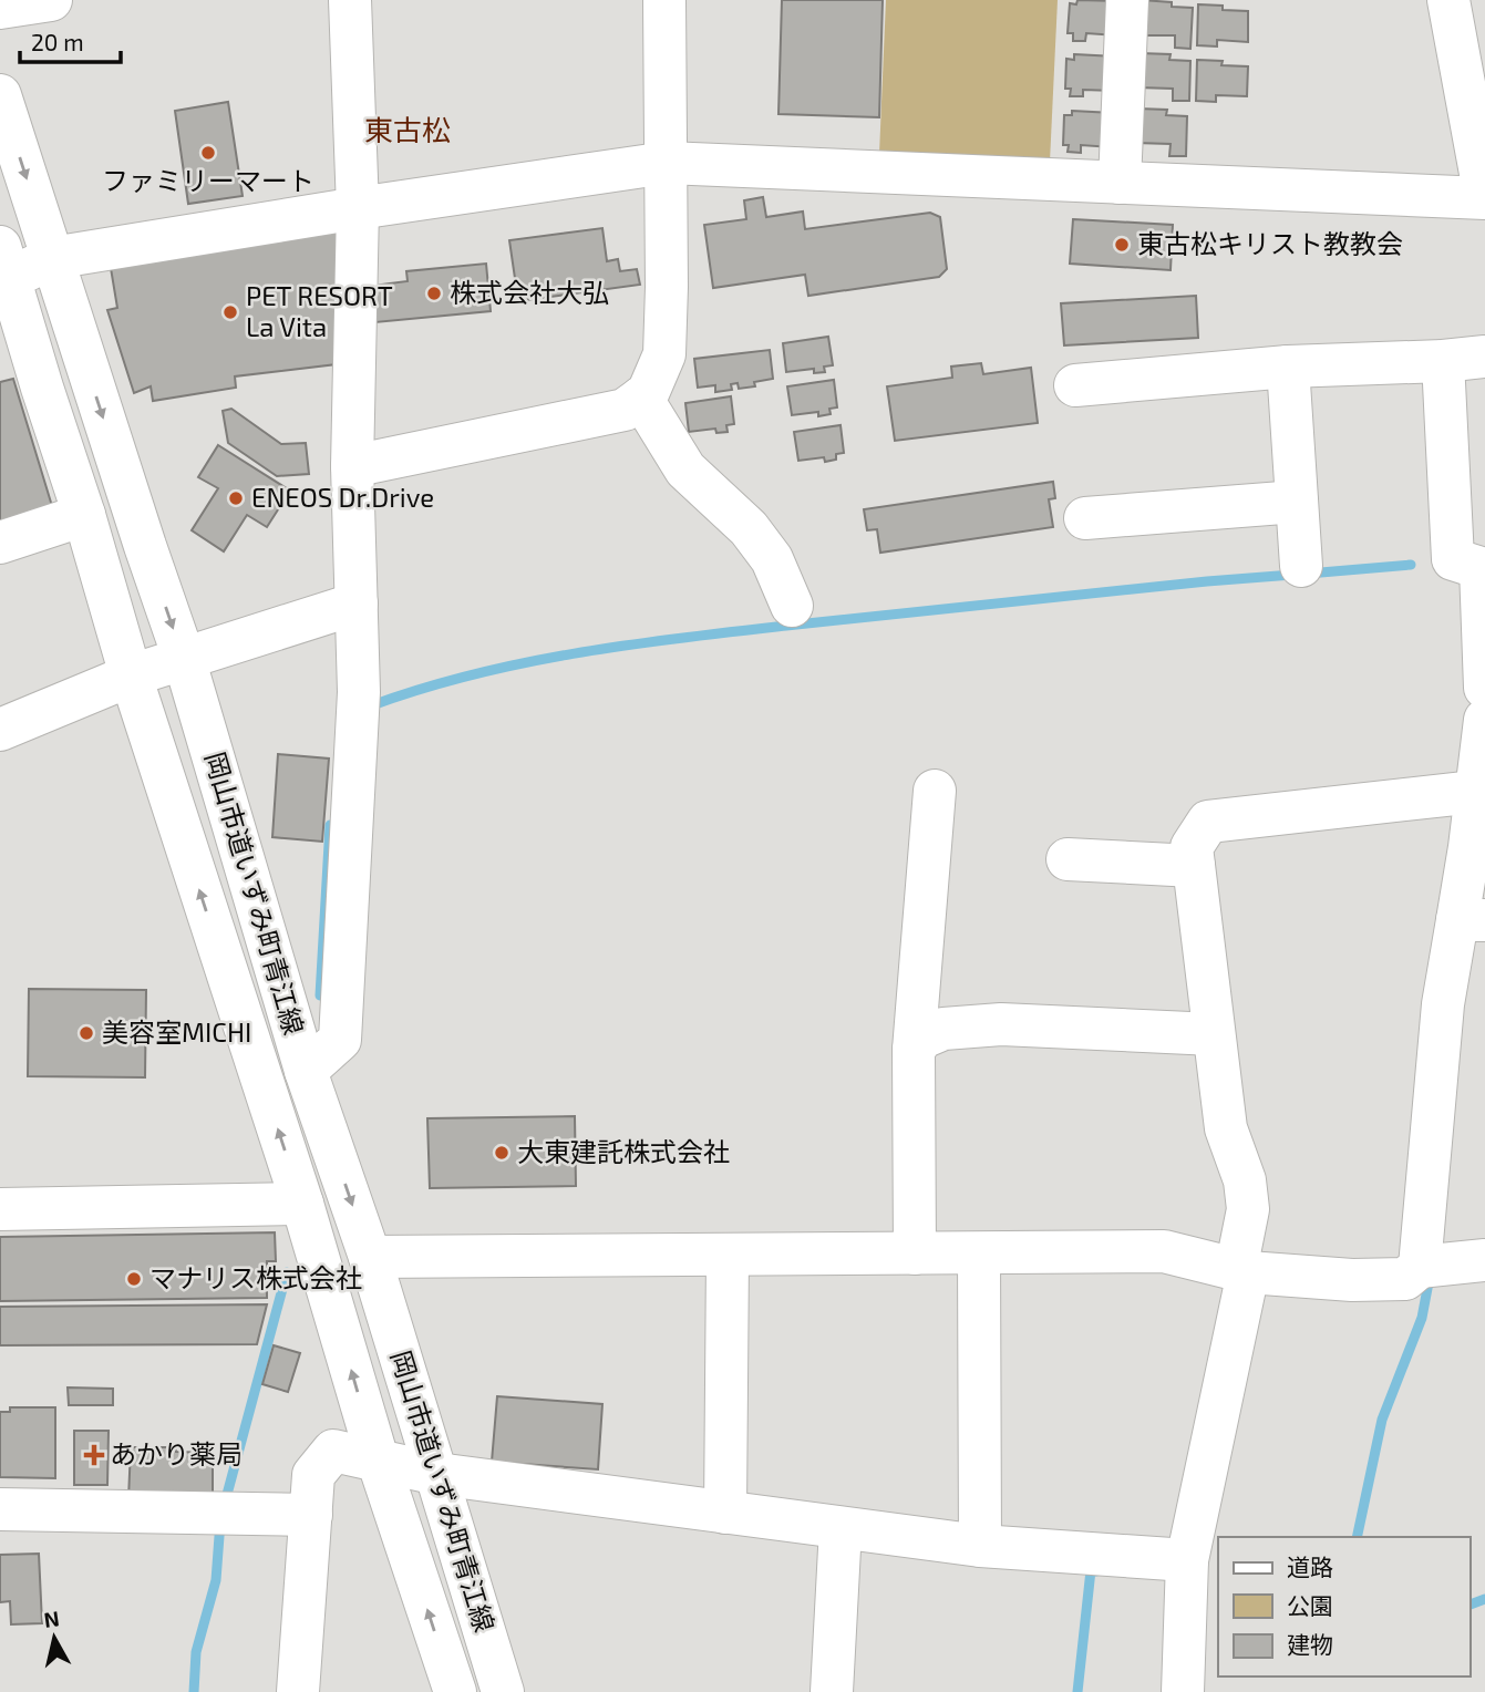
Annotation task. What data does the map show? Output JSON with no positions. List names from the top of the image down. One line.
{"streets":{"street":["岡山市道いずみ町青江線"]},"districts":["東古松"],"places":{"other":["ファミリーマート","東古松キリスト教教会","株式会社大弘","PET RESORT La Vita","ENEOS Dr.Drive","美容室MICHI","大東建託株式会社","マナリス株式会社"],"health":["あかり薬局"]},"legend":["道路","公園","建物"],"scale_bar":"20 m","north":"top"}
